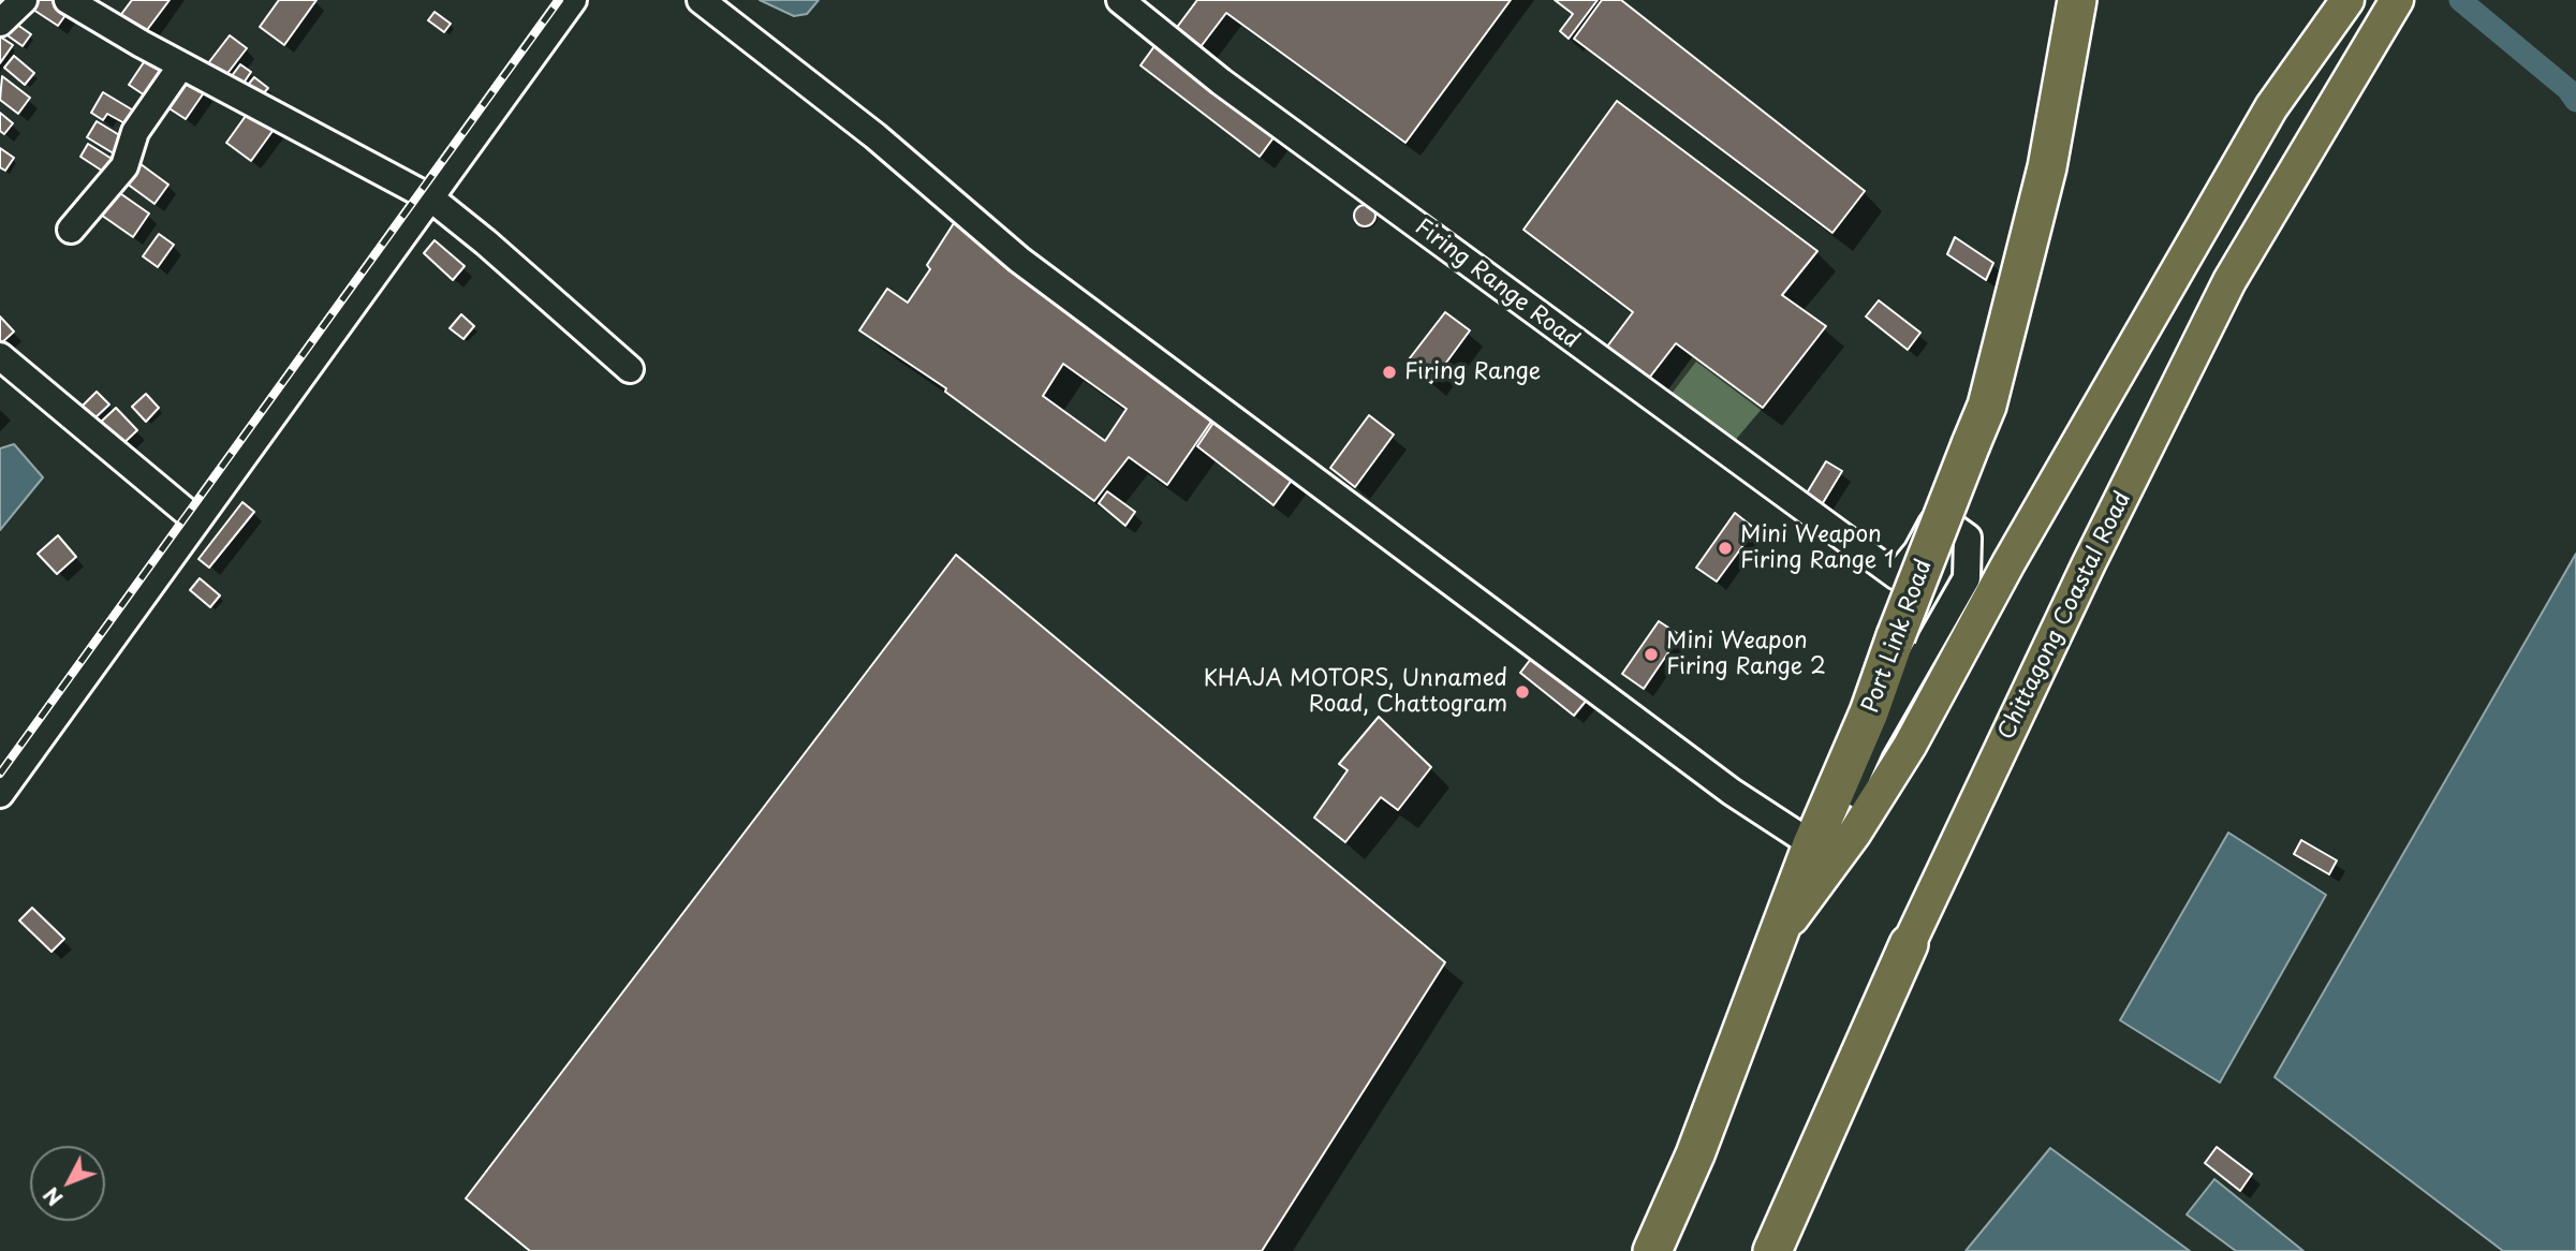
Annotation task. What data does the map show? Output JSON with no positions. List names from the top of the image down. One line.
{"streets":{"highway":["Chittagong Coastal Road","Port Link Road"],"street":["Firing Range Road"]},"places":["Firing Range","Mini Weapon Firing Range 1","Mini Weapon Firing Range 2","KHAJA MOTORS, Unnamed Road, Chattogram"],"north":"bottom left"}
